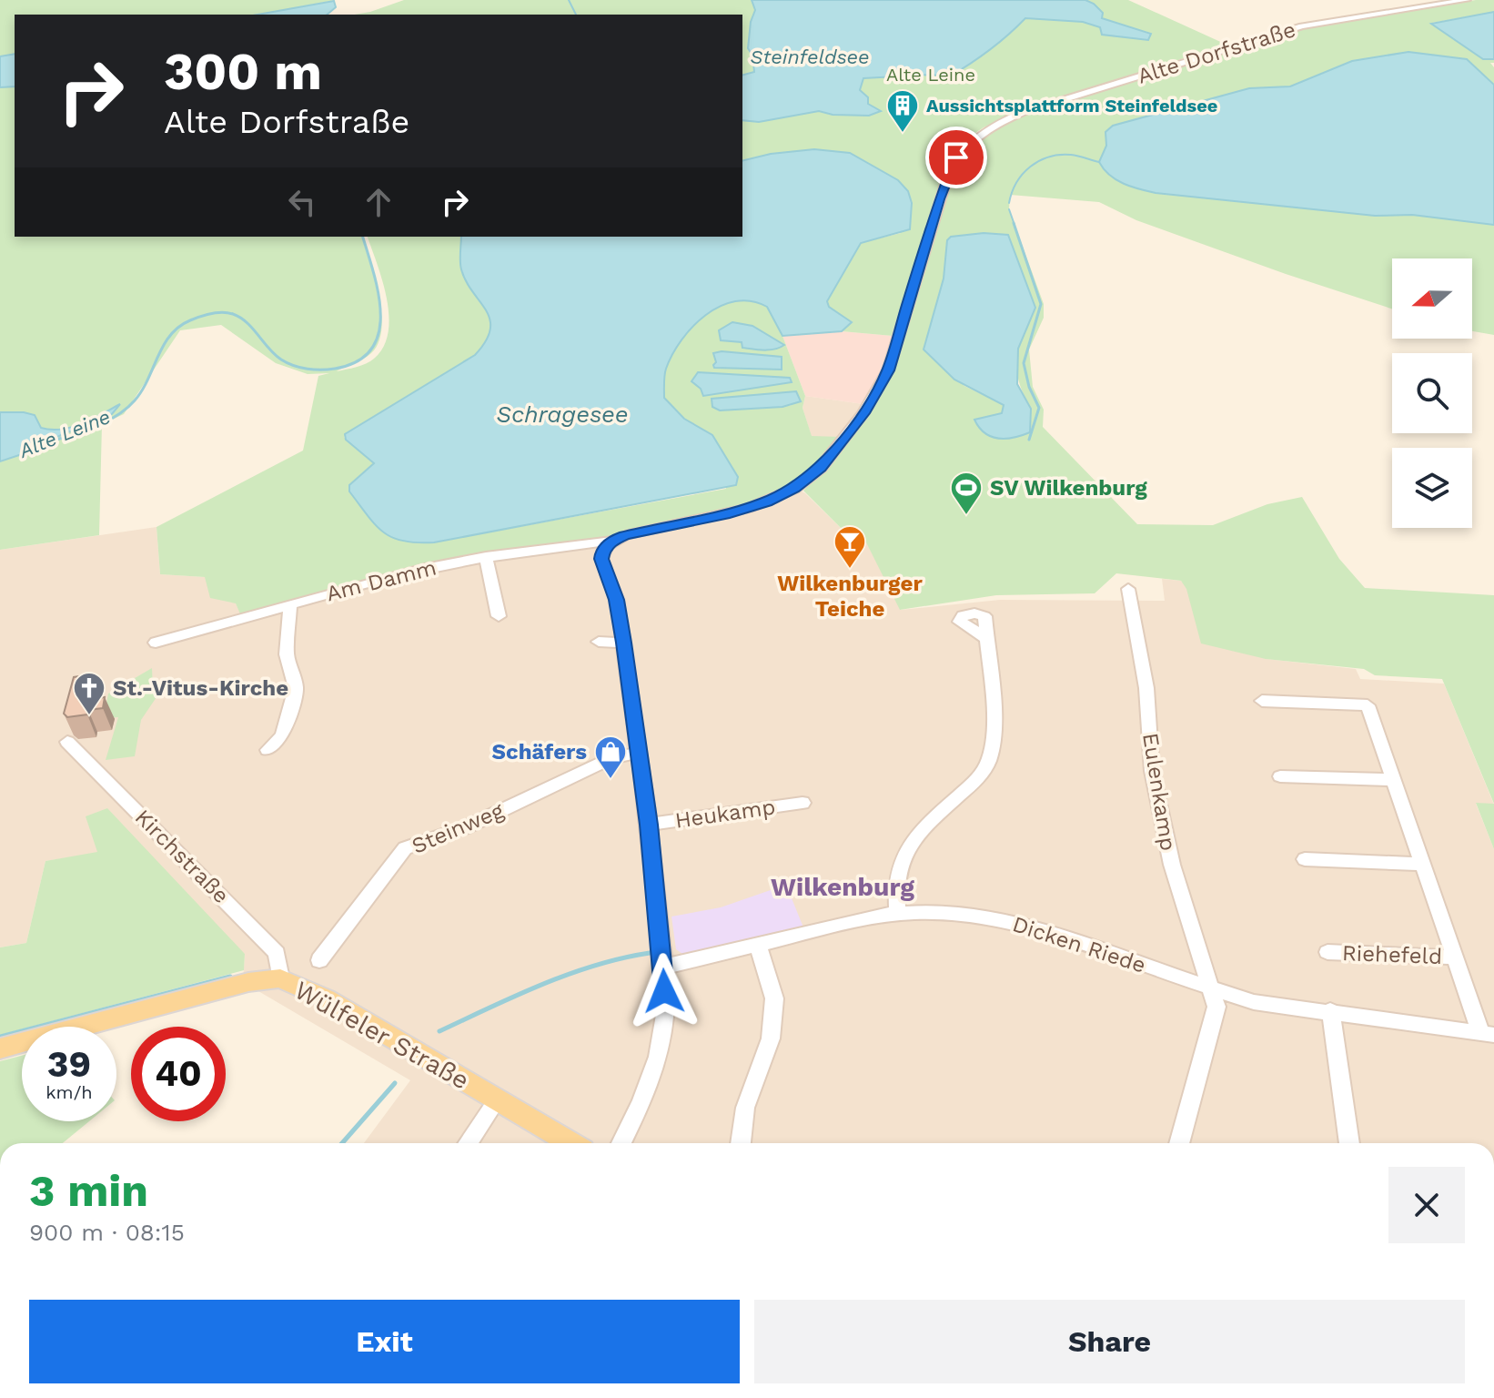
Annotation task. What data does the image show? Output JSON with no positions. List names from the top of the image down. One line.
{"streets":{"main road":["Wülfeler Straße"],"street":["Alte Dorfstraße","Am Damm","Eulenkamp","Heukamp","Steinweg","Kirchstraße","Dicken Riede","Riehefeld"]},"crossings":[["Alte Dorfstraße","Am Damm"],["Eulenkamp","Dicken Riede"],["Kirchstraße","Wülfeler Straße"],["Dicken Riede","Riehefeld"]],"districts":["Wilkenburg"],"water":["Steinfeldsee","Schragesee","Alte Leine"],"parks":["Alte Leine"],"places":{"building":["Aussichtsplattform Steinfeldsee"],"sports":["SV Wilkenburg"],"bar":["Wilkenburger Teiche"],"church":["St.-Vitus-Kirche"],"shop":["Schäfers"]},"north":"left","page":{"turn":["300 m","Alte Dorfstraße"],"speed":"39 km/h","limit":"40","heading":["3 min","900 m · 08:15"],"buttons":["Exit","Share"]}}
